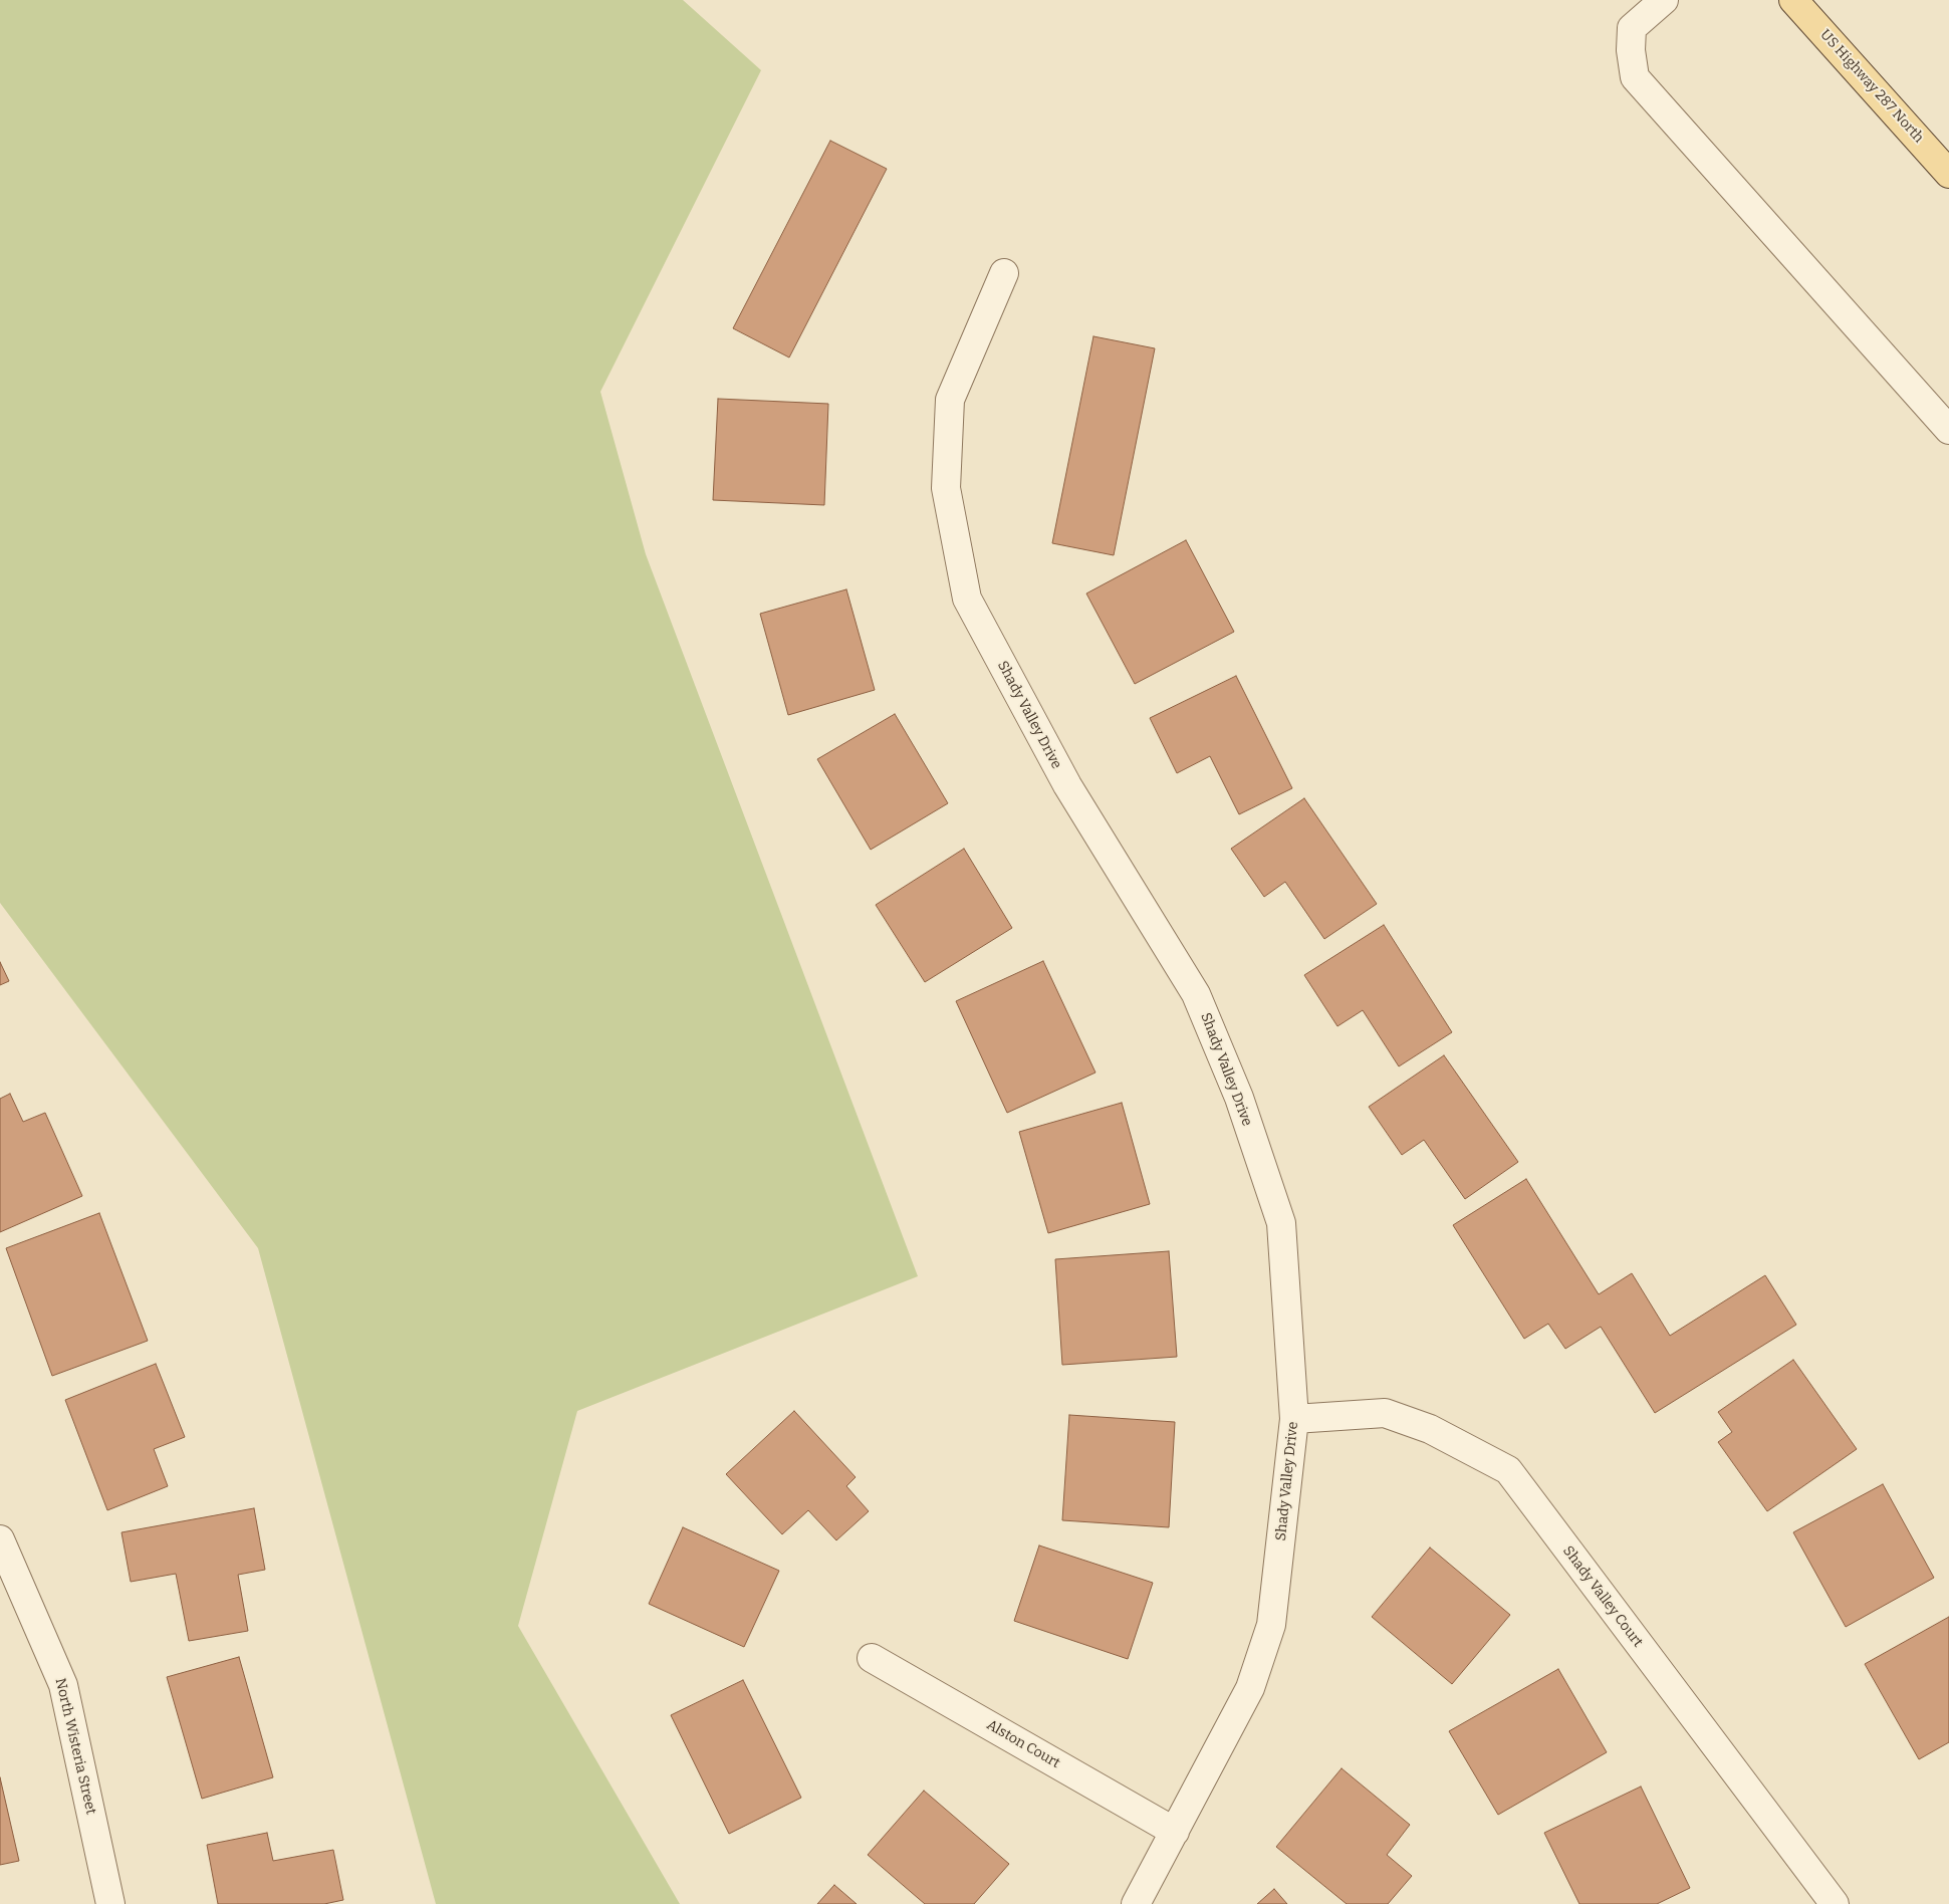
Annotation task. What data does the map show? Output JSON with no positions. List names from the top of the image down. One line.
{"streets":{"main road":["US Highway 287 North"],"street":["Shady Valley Drive","Shady Valley Court","Alston Court","North Wisteria Street"]},"crossings":[["Shady Valley Drive","Shady Valley Court"],["Shady Valley Drive","Alston Court"]]}
